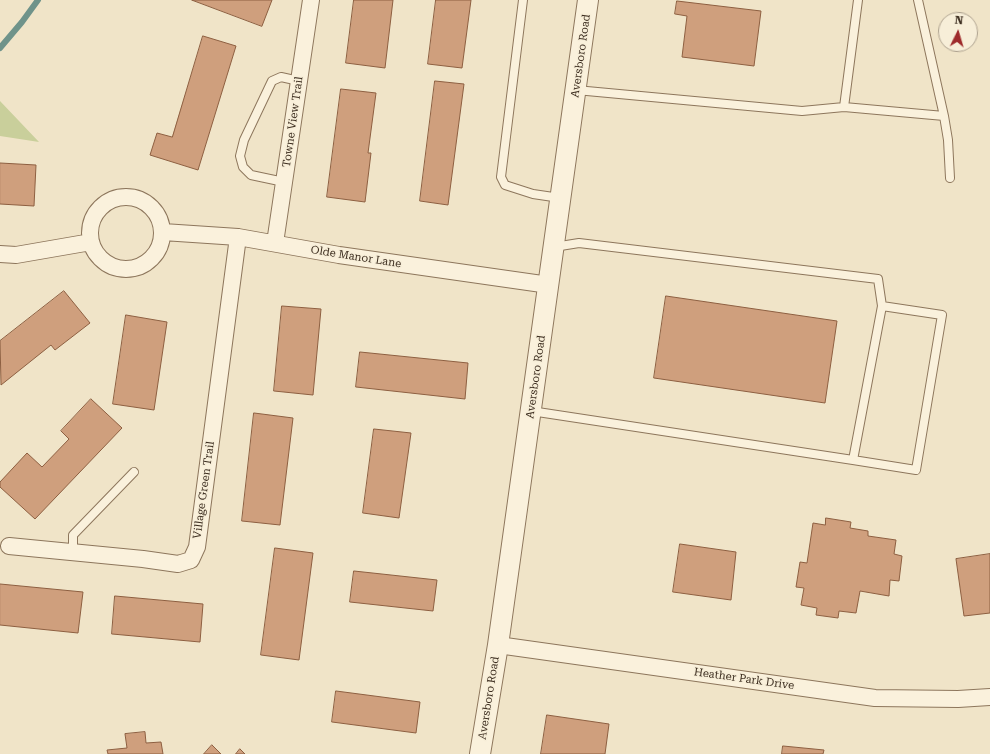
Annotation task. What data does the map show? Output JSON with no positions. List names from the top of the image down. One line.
{"streets":{"street":["Aversboro Road","Towne View Trail","Olde Manor Lane","Village Green Trail","Heather Park Drive"]},"crossings":[["Aversboro Road","Olde Manor Lane"],["Aversboro Road","Heather Park Drive"],["Towne View Trail","Olde Manor Lane"],["Olde Manor Lane","Village Green Trail"]],"north":"top"}
